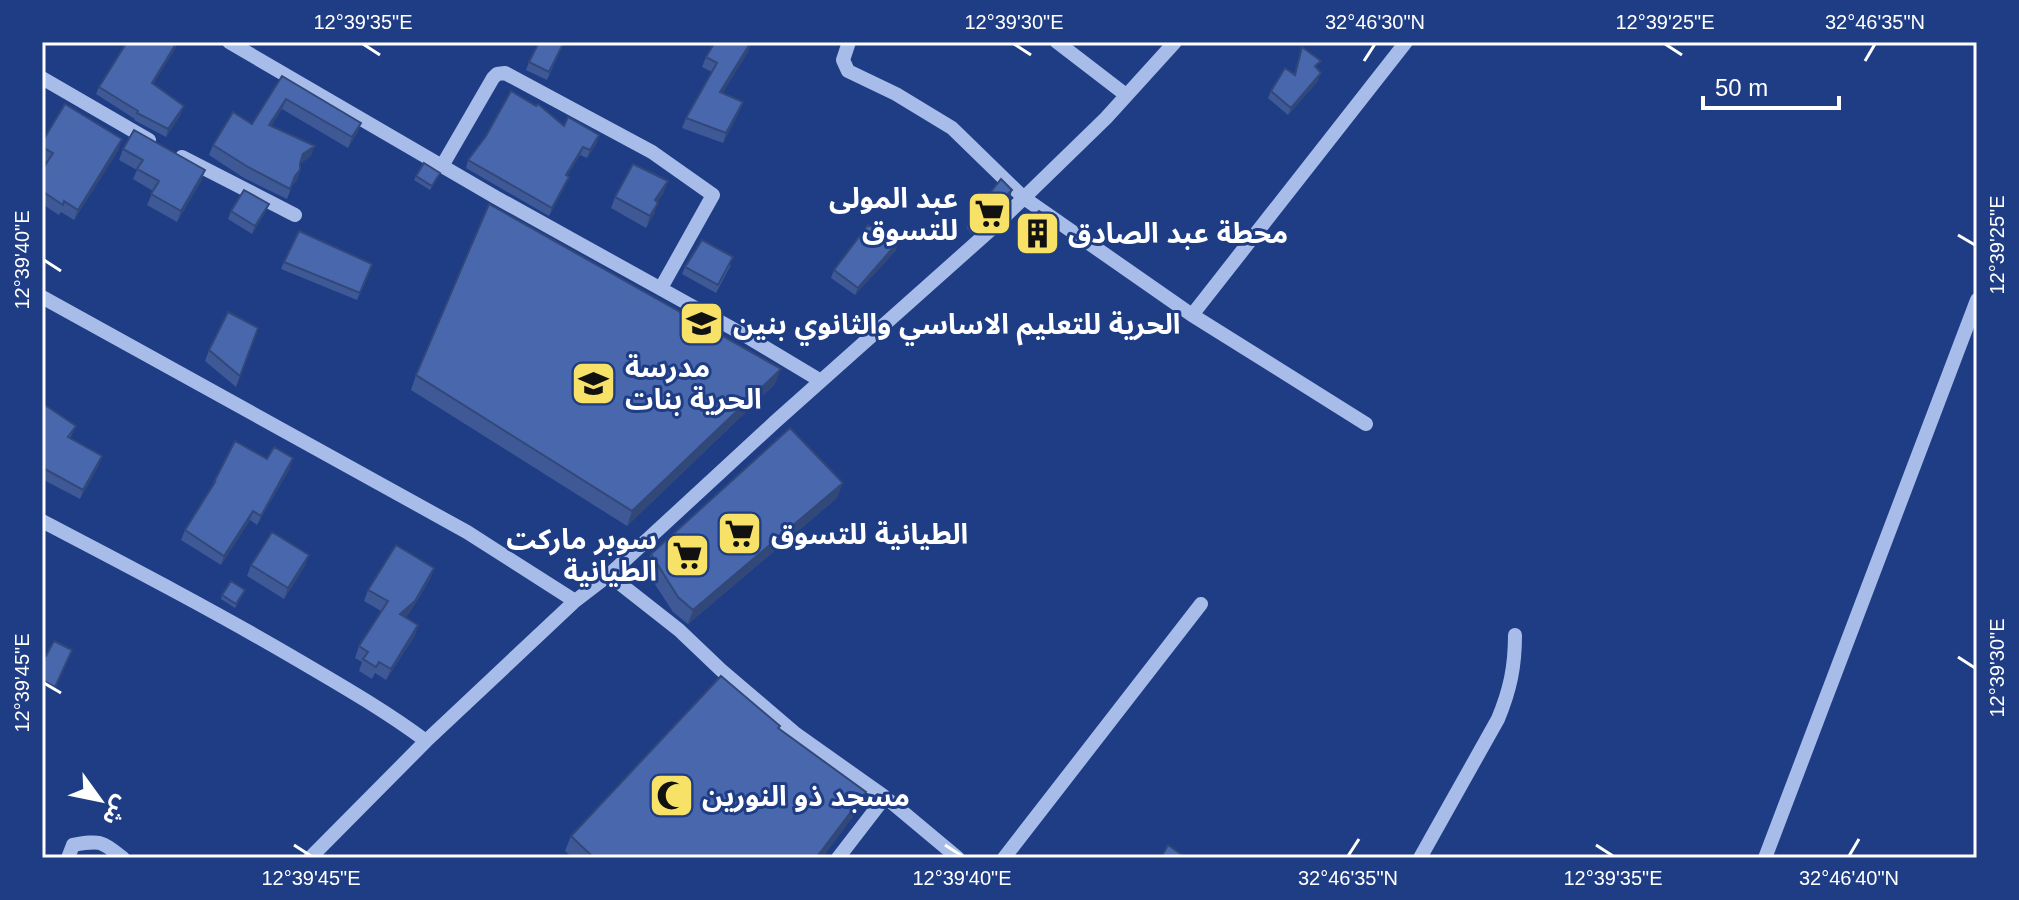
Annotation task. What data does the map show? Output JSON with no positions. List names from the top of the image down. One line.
{"places":{"supermarket":["عبد المولى للتسوق","الطيانية للتسوق","سوبر ماركت الطيانية"],"building":["محطة عبد الصادق"],"school or university":["الحرية للتعليم الاساسي والثانوي بنين","مدرسة الحرية بنات"],"mosque":["مسجد ذو النورين"]},"scale_bar":"50 m","north":"bottom right","coordinates":["12°39'35\"E","12°39'30\"E","32°46'30\"N","12°39'25\"E","32°46'35\"N","12°39'40\"E","12°39'45\"E","32°46'40\"N"]}
